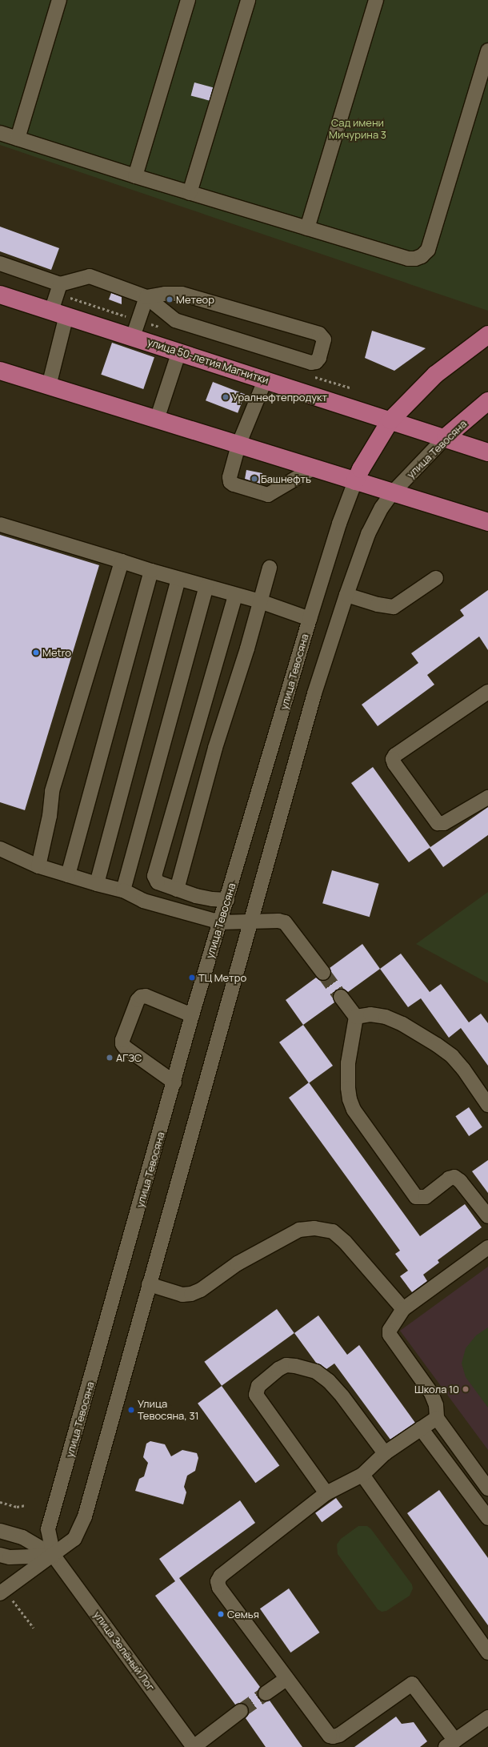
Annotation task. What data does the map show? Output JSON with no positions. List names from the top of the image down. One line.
{"streets":{"main road":["улица 50-летия Магнитки","улица Тевосяна"],"street":["улица Зелёный Лог"]},"crossings":[["улица 50-летия Магнитки","улица Тевосяна"],["улица Тевосяна","улица Зелёный Лог"]],"parks":["Сад имени Мичурина 3"],"places":["Метеор","Уралнефтепродукт","Башнефть","Metro","ТЦ Метро","АГЗС","Школа 10","Улица Тевосяна, 31","Семья"]}
